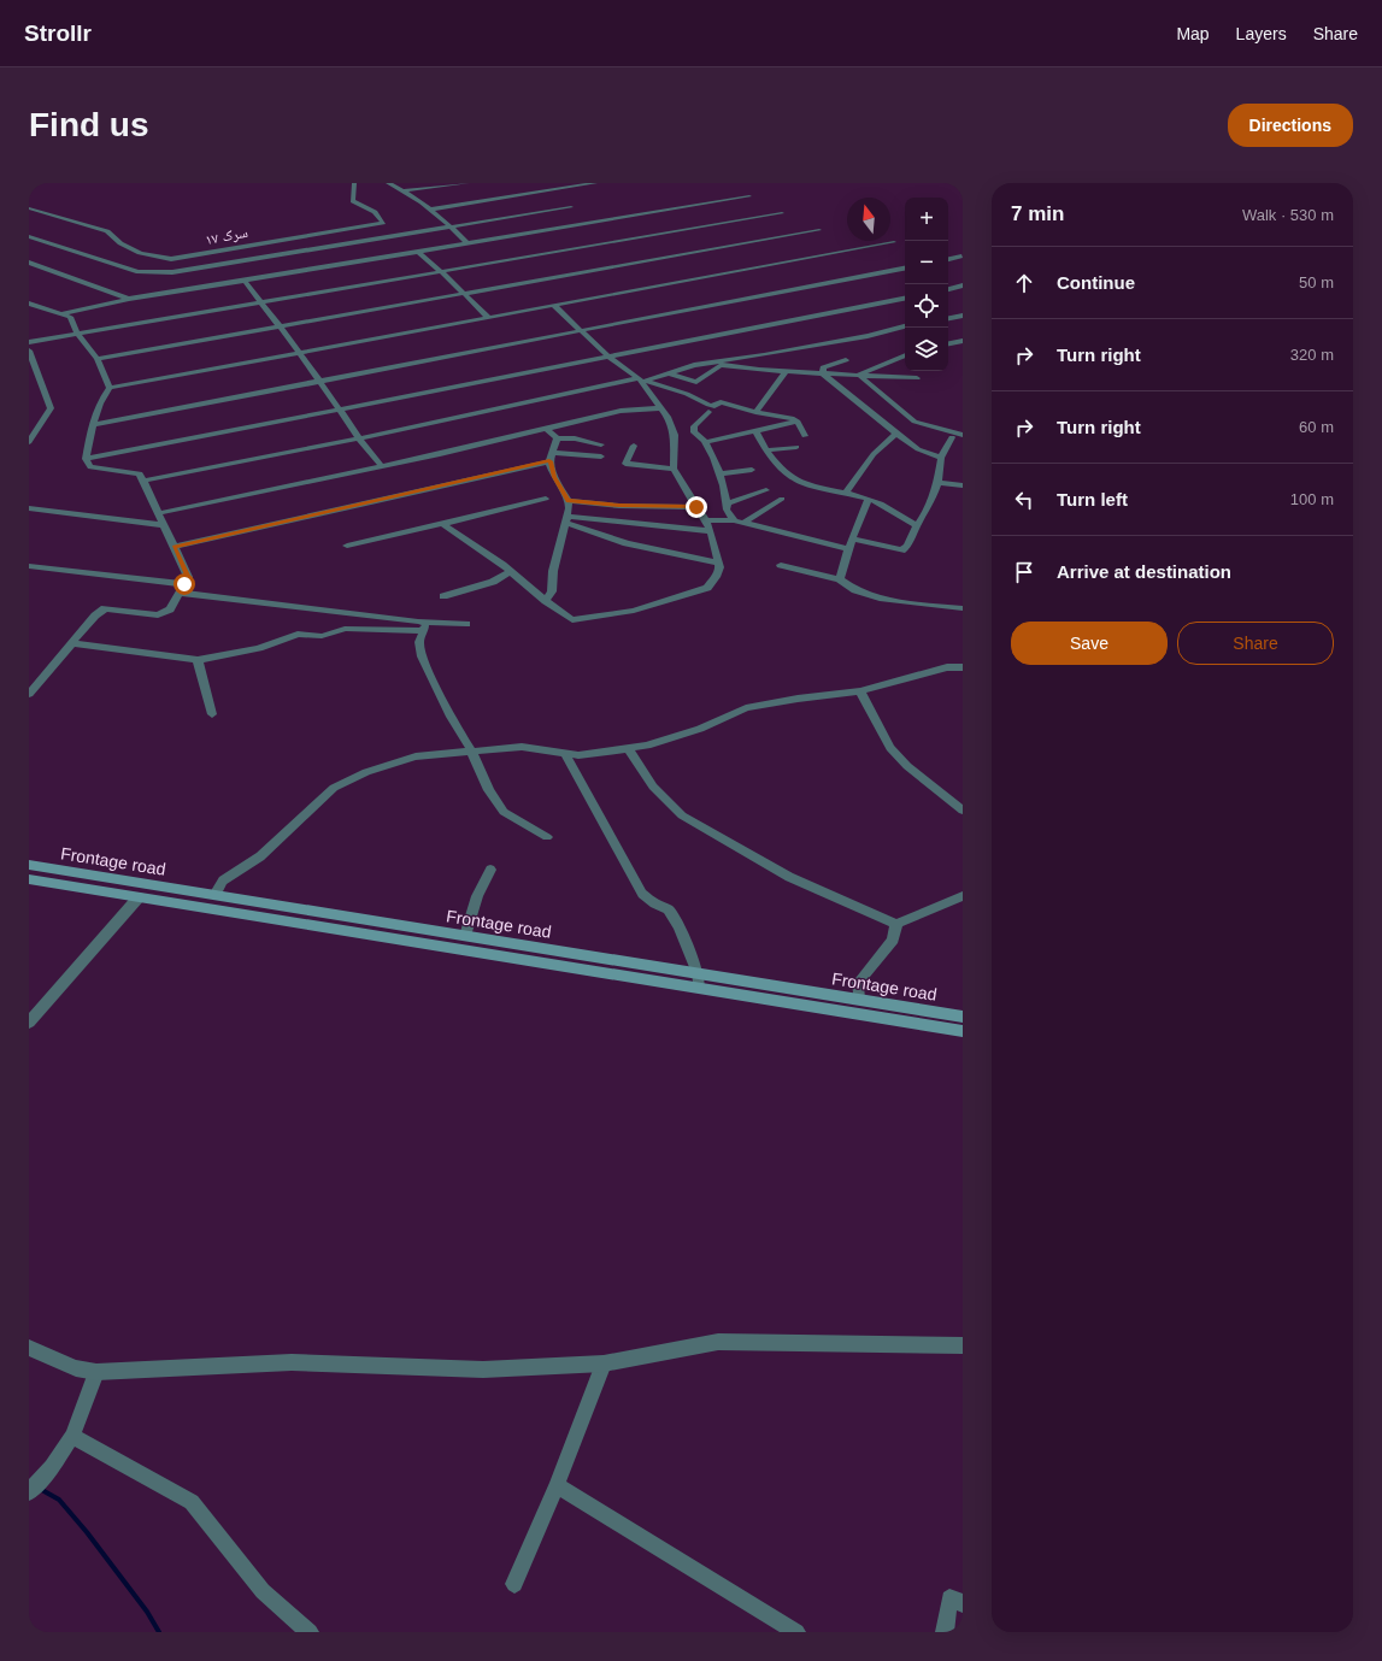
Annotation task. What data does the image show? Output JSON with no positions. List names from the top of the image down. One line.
{"streets":{"main road":["Frontage road"],"street":["سرک ۱۷"]},"north":"top","page":{"header":"Strollr","nav":["Map","Layers","Share"],"buttons":["Directions",["Save","Share"]],"title":"Find us","heading":["7 min","Walk · 530 m"],"map_buttons":["+","−"],"list":[["Continue","50 m"],["Turn right","320 m"],["Turn right","60 m"],["Turn left","100 m"],"Arrive at destination"]}}
